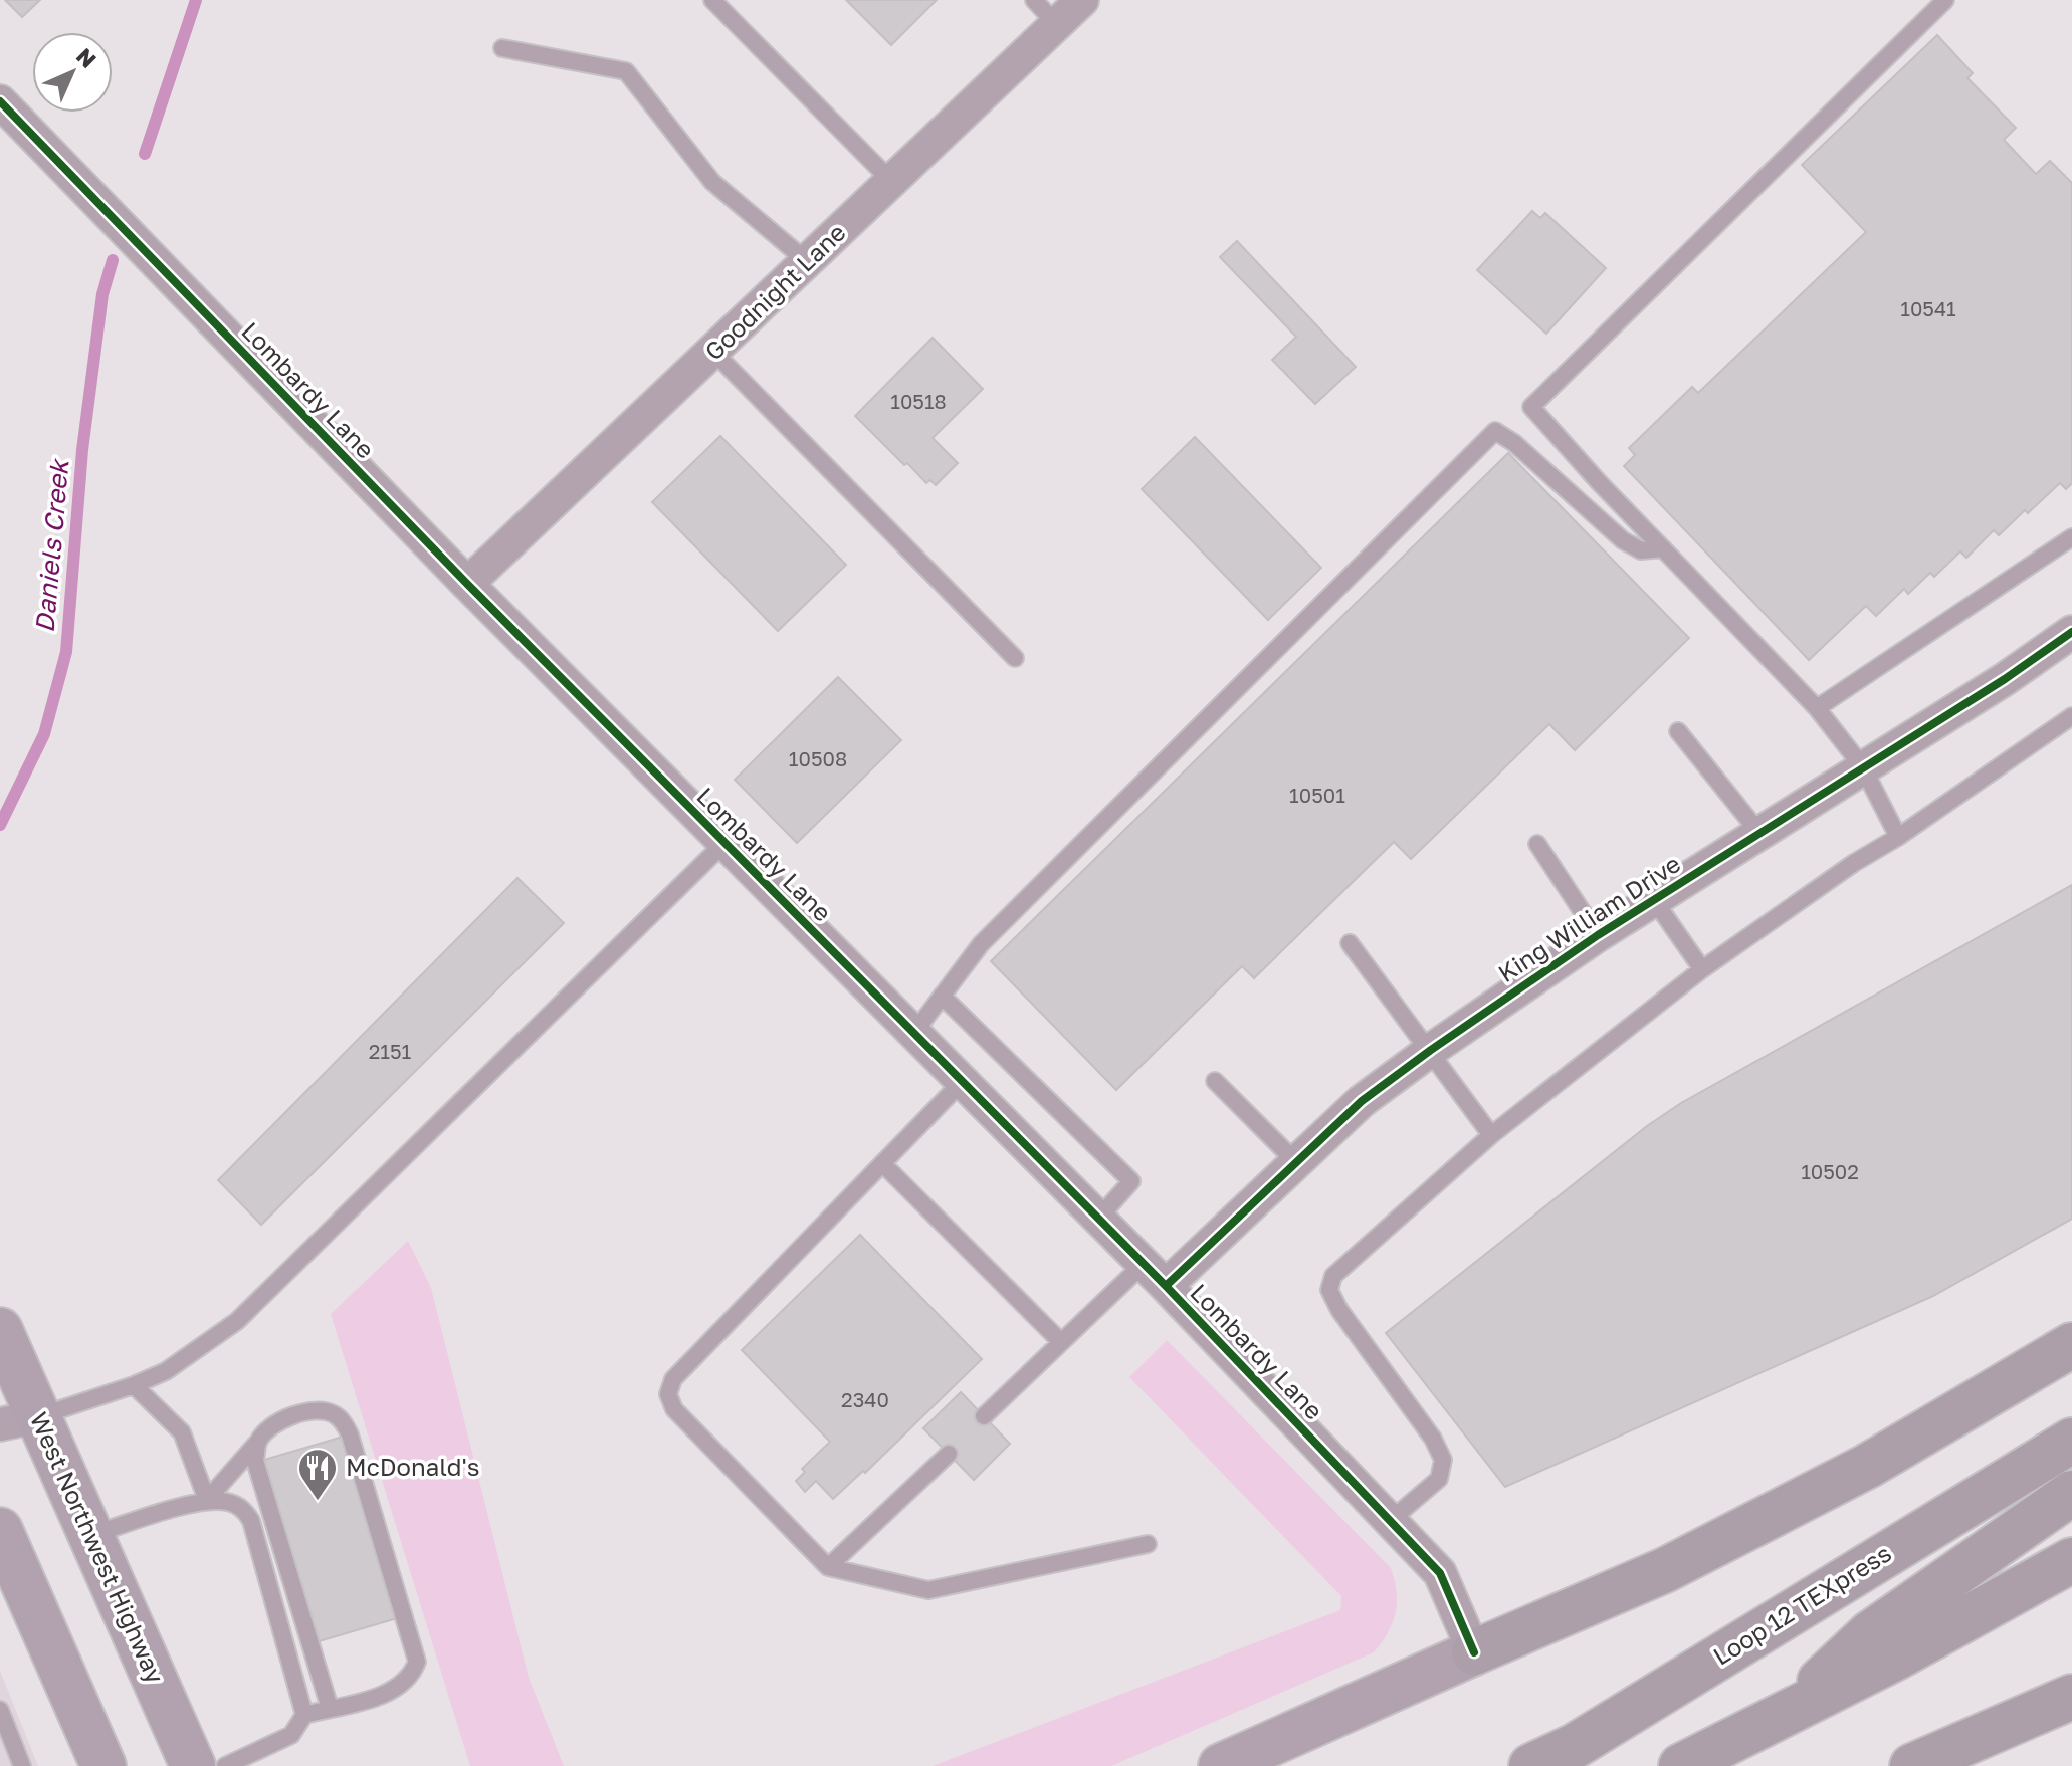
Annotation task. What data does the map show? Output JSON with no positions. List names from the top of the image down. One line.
{"streets":{"highway":["Loop 12 TEXpress"],"main road":["West Northwest Highway"],"street":["Goodnight Lane","Lombardy Lane","King William Drive"]},"crossings":[["Goodnight Lane","Lombardy Lane"],["Lombardy Lane","King William Drive"]],"water":["Daniels Creek"],"places":{"restaurant":["McDonald's"]},"house_numbers":["10541","10518","10508","10501","2151","10502","2340"],"north":"top right"}
